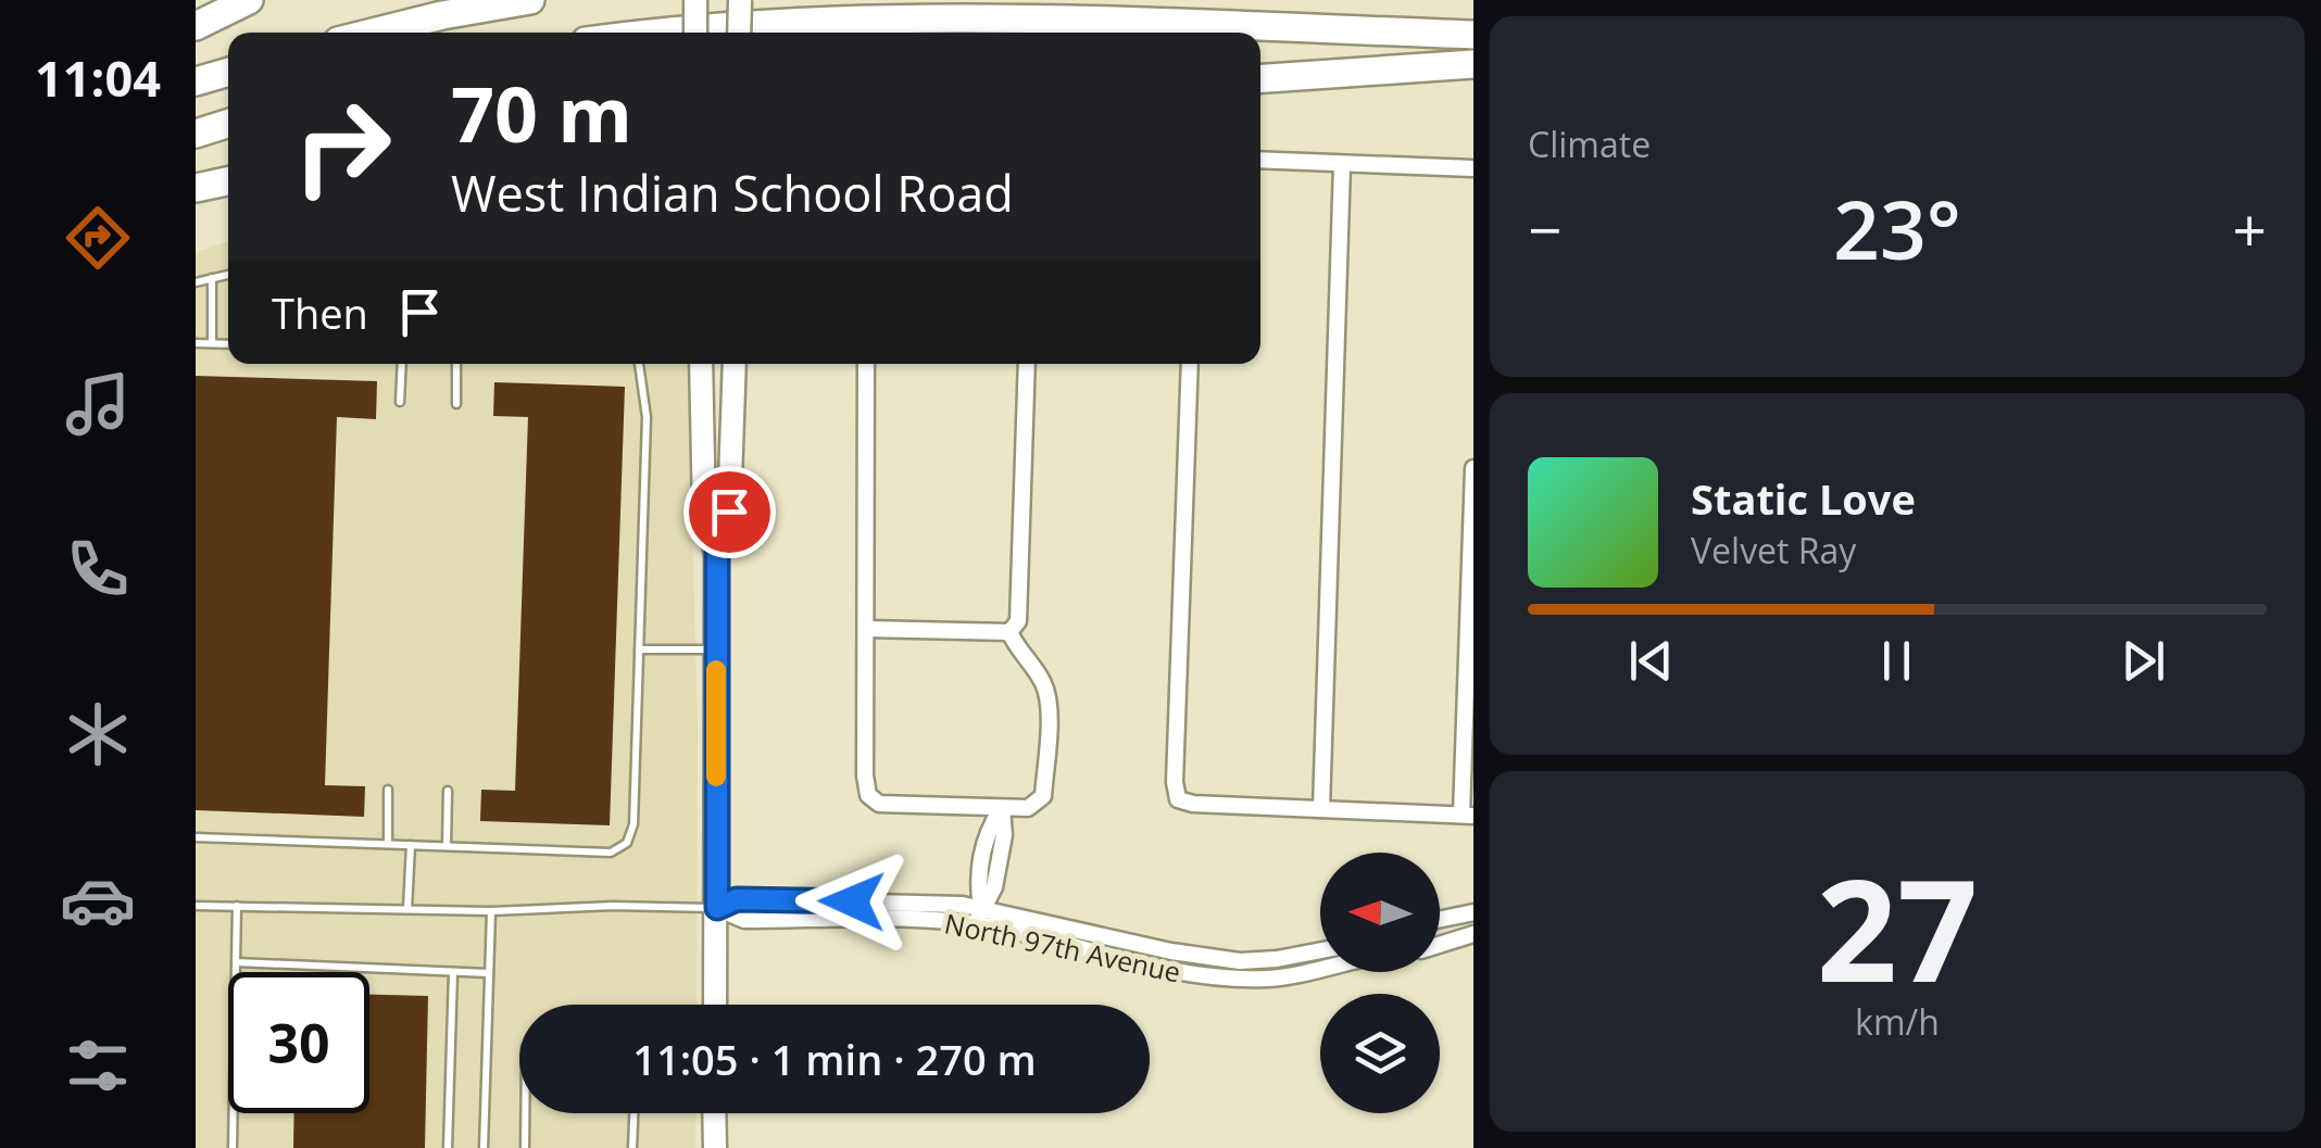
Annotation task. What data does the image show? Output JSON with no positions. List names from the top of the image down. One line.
{"streets":{"street":["North 97th Avenue"]},"north":"left","page":{"tabs":"11:04","tile":["Climate",["27","km/h"]],"turn":["70 m","West Indian School Road"],"heat":["−","23°","+"],"then":"Then","song":["Static Love","Velvet Ray"],"limit":"30","trip":"11:05 · 1 min · 270 m"}}
